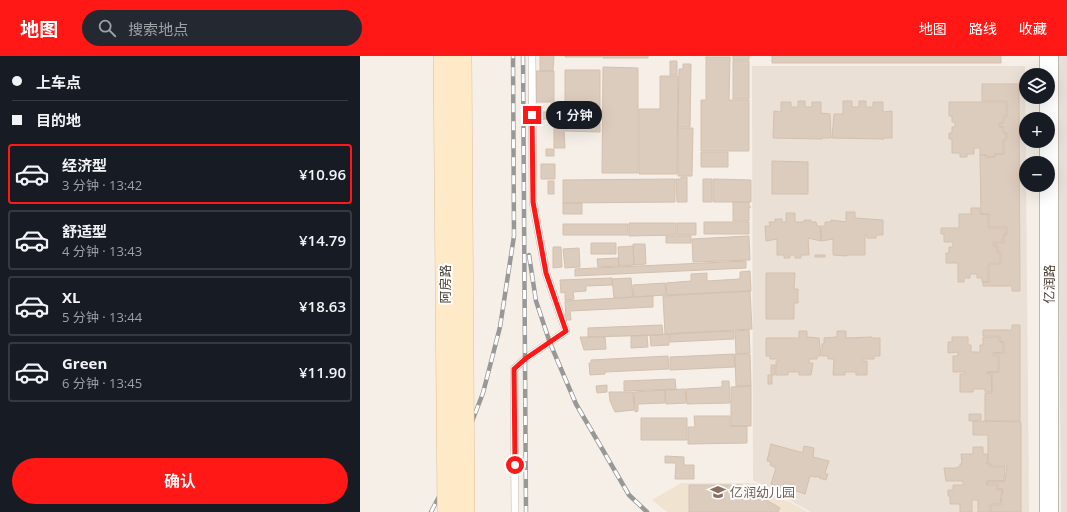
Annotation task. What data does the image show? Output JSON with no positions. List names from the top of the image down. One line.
{"streets":{"main road":["阿房路"],"street":["亿润路"]},"places":{"school or university":["亿润幼儿园"]},"page":{"header":"地图","search":"搜索地点","nav":["地图","路线","收藏"],"banner":["上车点","目的地"],"map_buttons":["+","−"],"bubble":"1 分钟","list":[{"name":"经济型","note":"3 分钟 · 13:42","value":"¥10.96"},{"name":"舒适型","note":"4 分钟 · 13:43","value":"¥14.79"},{"name":"XL","note":"5 分钟 · 13:44","value":"¥18.63"},{"name":"Green","note":"6 分钟 · 13:45","value":"¥11.90"}],"buttons":"确认"}}
